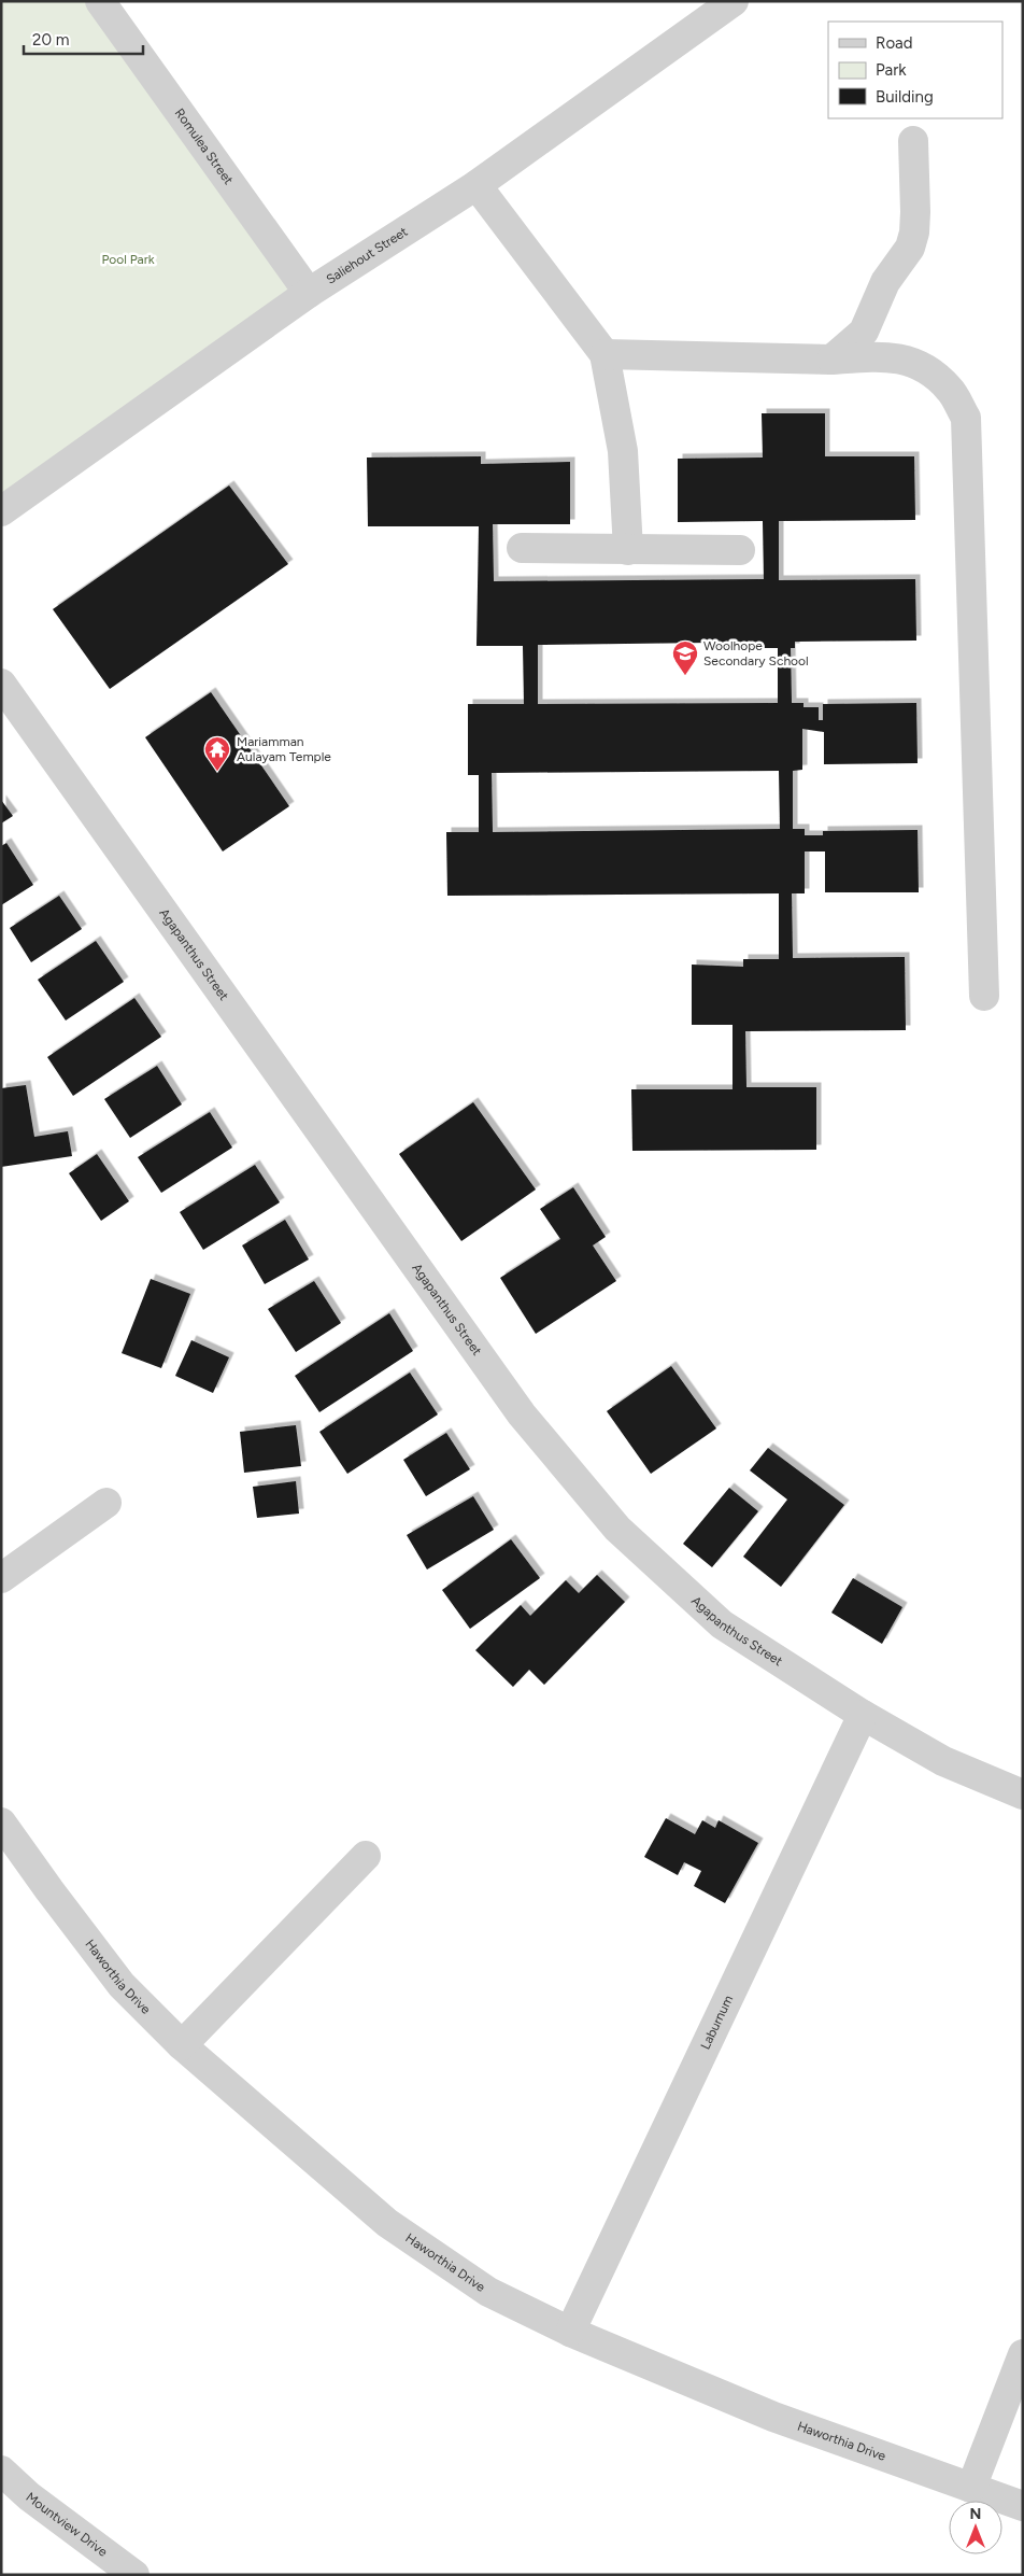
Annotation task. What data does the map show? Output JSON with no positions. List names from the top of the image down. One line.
{"streets":{"street":["Romulea Street","Saliehout Street","Agapanthus Street","Haworthia Drive","Laburnum","Mountview Drive"]},"crossings":[["Romulea Street","Saliehout Street"],["Agapanthus Street","Laburnum"],["Haworthia Drive","Laburnum"]],"parks":["Pool Park"],"places":{"school or university":["Woolhope Secondary School"],"temple":["Mariamman Aulayam Temple"]},"legend":["Road","Park","Building"],"scale_bar":"20 m","north":"top"}
